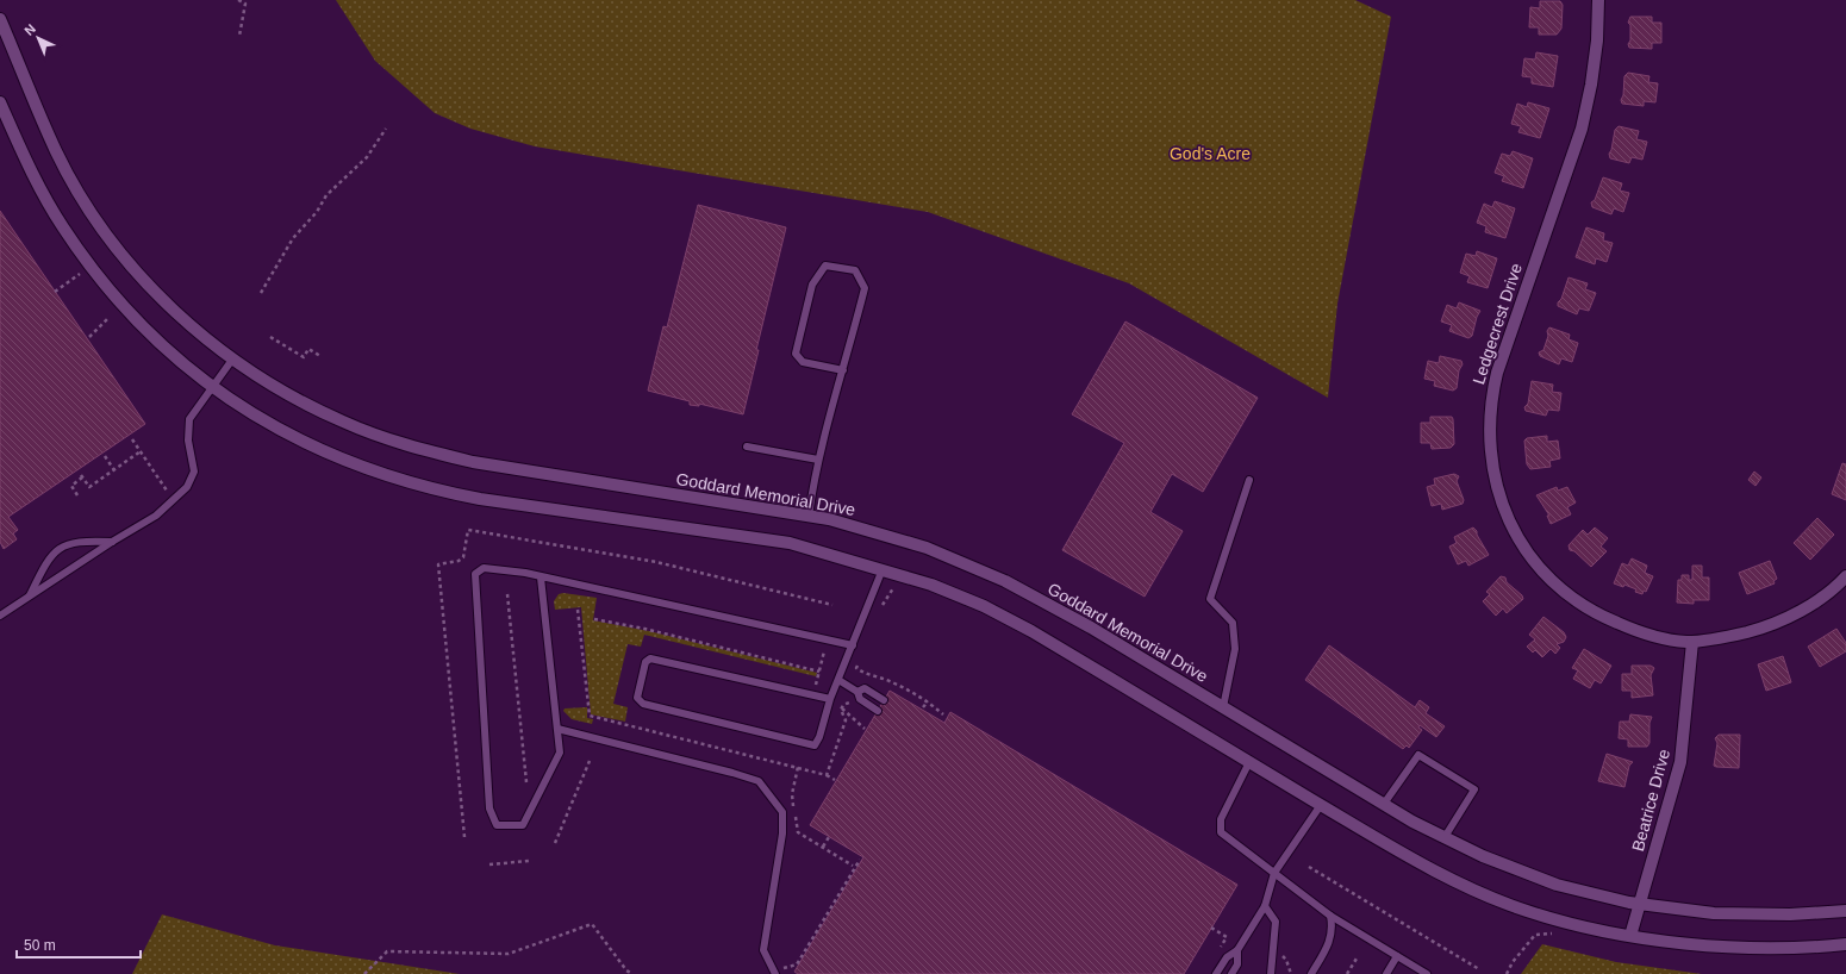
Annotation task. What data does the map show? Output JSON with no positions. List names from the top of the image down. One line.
{"streets":{"main road":["Ledgecrest Drive","Goddard Memorial Drive","Beatrice Drive"]},"crossings":[["Ledgecrest Drive","Beatrice Drive"],["Goddard Memorial Drive","Beatrice Drive"]],"parks":["God's Acre"],"scale_bar":"50 m","north":"top left"}
